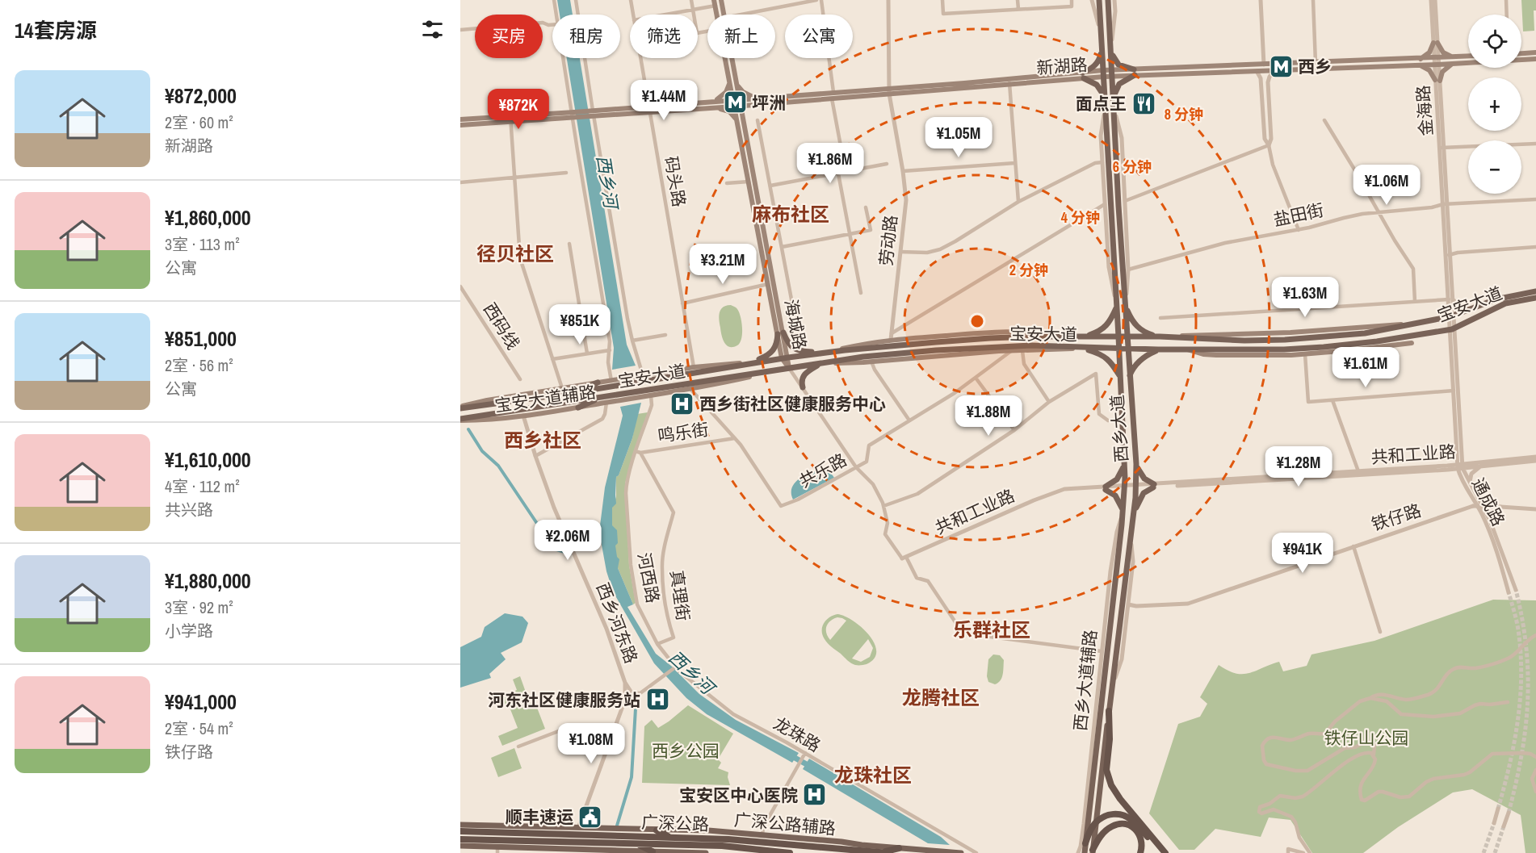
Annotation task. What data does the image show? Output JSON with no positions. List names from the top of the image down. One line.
{"streets":{"highway":["广深公路"],"main road":["新湖路","宝安大道","海城路","宝安大道辅路","西乡大道","广深公路辅路"],"street":["金海路","码头路","盐田街","劳动路","西码线","鸣乐街","共和工业路","共乐路","通成路","铁仔路","河西路","真理街","西乡河东路","西乡大道辅路","龙珠路"]},"crossings":[["新湖路","金海路"],["新湖路","码头路"],["新湖路","劳动路"],["新湖路","海城路"],["新湖路","西乡大道"],["金海路","盐田街"],["金海路","宝安大道"],["金海路","通成路"],["宝安大道","海城路"],["宝安大道","宝安大道辅路"],["宝安大道","西乡大道"],["宝安大道","通成路"],["宝安大道辅路","西乡河东路"],["西乡大道","共和工业路"],["西乡大道","西乡大道辅路"],["鸣乐街","共乐路"],["鸣乐街","河西路"],["鸣乐街","真理街"],["共和工业路","通成路"],["铁仔路","西乡大道辅路"],["河西路","真理街"],["河西路","龙珠路"],["西乡河东路","广深公路辅路"],["广深公路","广深公路辅路"]],"districts":["麻布社区","径贝社区","西乡社区","乐群社区","龙腾社区","龙珠社区"],"water":["西乡河"],"parks":["铁仔山公园","西乡公园"],"places":{"metro station":["西乡","坪洲"],"restaurant":["面点王"],"hospital":["西乡街社区健康服务中心","河东社区健康服务站","宝安区中心医院"],"public building":["顺丰速运"]},"page":{"heading":"14套房源","map_buttons":["+","−"],"chip":["买房","租房","筛选","新上","公寓"],"list":[{"name":"¥872,000","note":"2室 · 60 m² · 新湖路"},{"name":"¥1,860,000","note":"3室 · 113 m² · 公寓"},{"name":"¥851,000","note":"2室 · 56 m² · 公寓"},{"name":"¥1,610,000","note":"4室 · 112 m² · 共兴路"},{"name":"¥1,880,000","note":"3室 · 92 m² · 小学路"},{"name":"¥941,000","note":"2室 · 54 m² · 铁仔路"}],"price":["¥1.44M","¥872K","¥1.05M","¥1.86M","¥1.06M","¥3.21M","¥1.63M","¥851K","¥1.61M","¥1.88M","¥1.28M","¥2.06M","¥941K","¥1.08M"]},"rings":["8 分钟","6 分钟","4 分钟","2 分钟"]}
